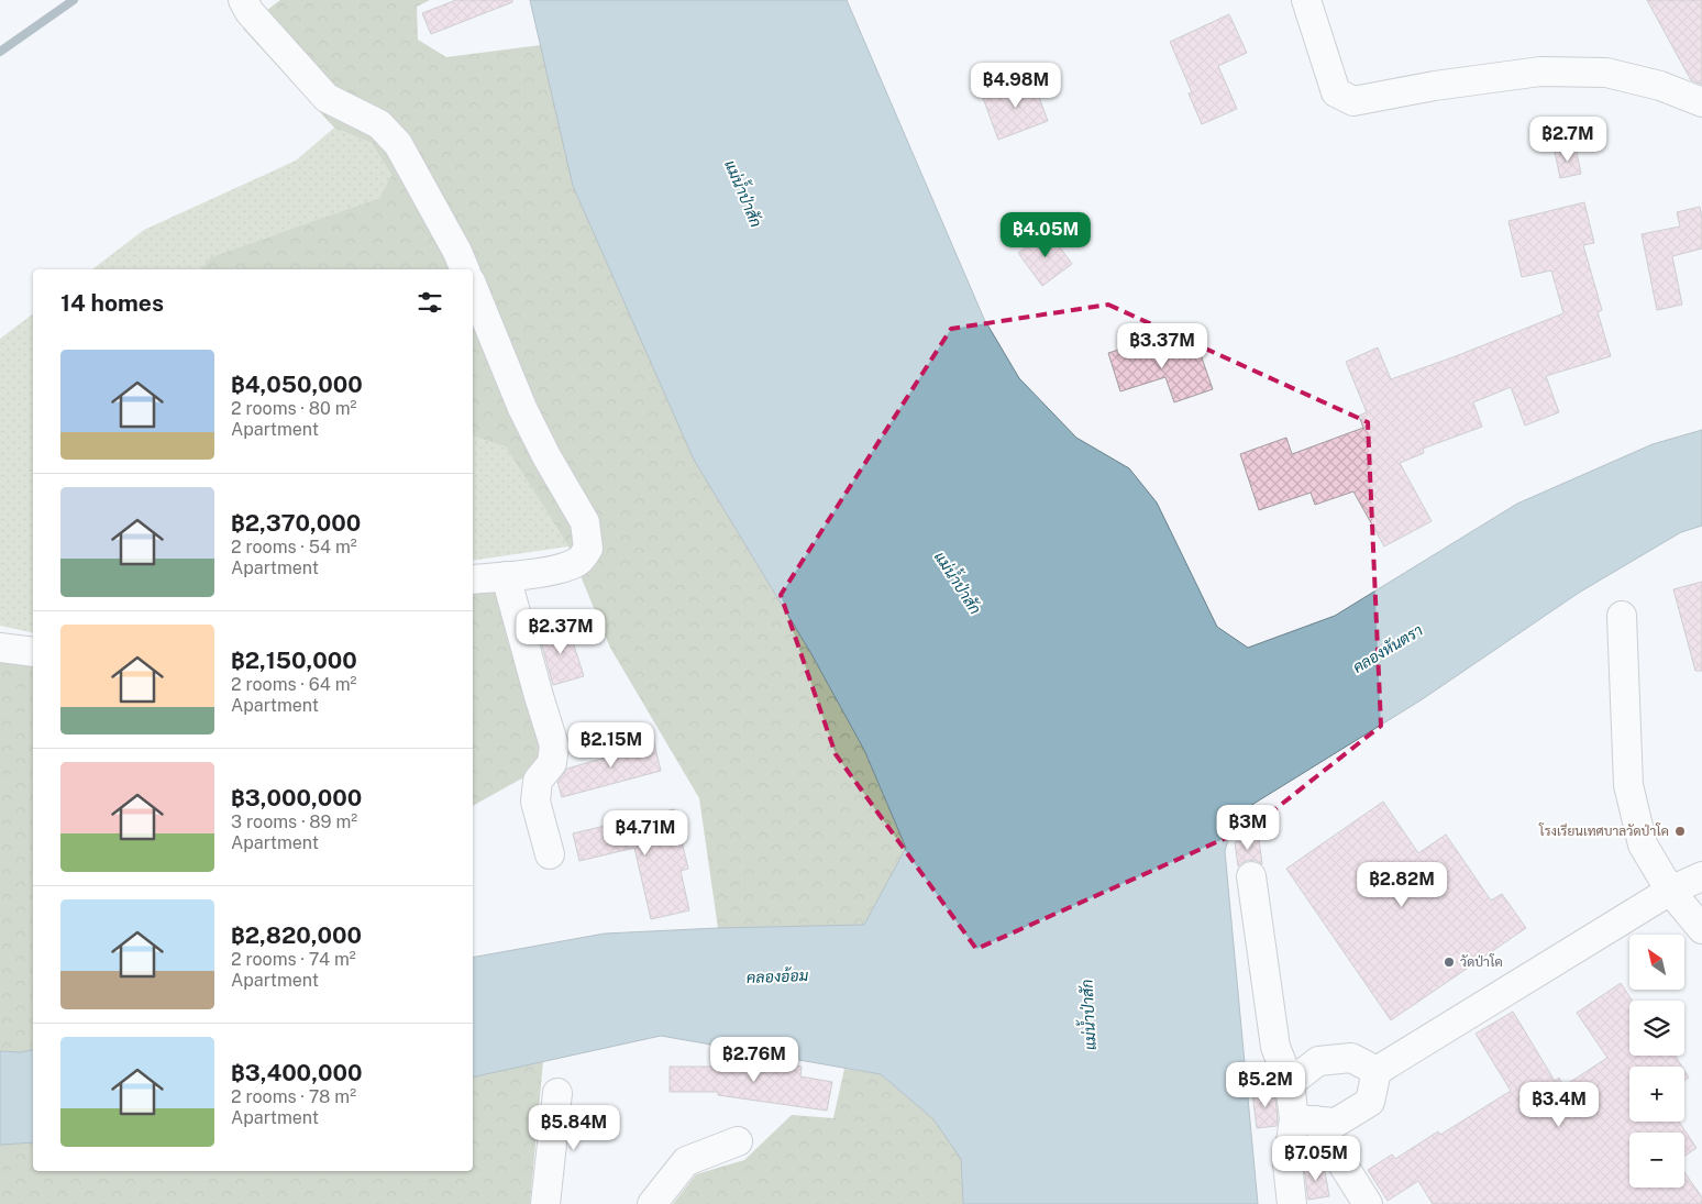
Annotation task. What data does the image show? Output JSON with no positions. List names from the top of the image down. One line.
{"water":["แม่น้ำป่าสัก","คลองหันตรา","คลองอ้อม"],"places":["โรงเรียนเทศบาลวัดป่าโค","วัดป่าโค"],"north":"top left","page":{"price":["฿4.98M","฿2.7M","฿4.05M","฿3.37M","฿2.37M","฿2.15M","฿3M","฿4.71M","฿2.82M","฿2.76M","฿5.2M","฿3.4M","฿5.84M","฿7.05M"],"heading":"14 homes","list":[{"name":"฿4,050,000","note":"2 rooms · 80 m² · Apartment"},{"name":"฿2,370,000","note":"2 rooms · 54 m² · Apartment"},{"name":"฿2,150,000","note":"2 rooms · 64 m² · Apartment"},{"name":"฿3,000,000","note":"3 rooms · 89 m² · Apartment"},{"name":"฿2,820,000","note":"2 rooms · 74 m² · Apartment"},{"name":"฿3,400,000","note":"2 rooms · 78 m² · Apartment"}],"map_buttons":["+","−"]}}
